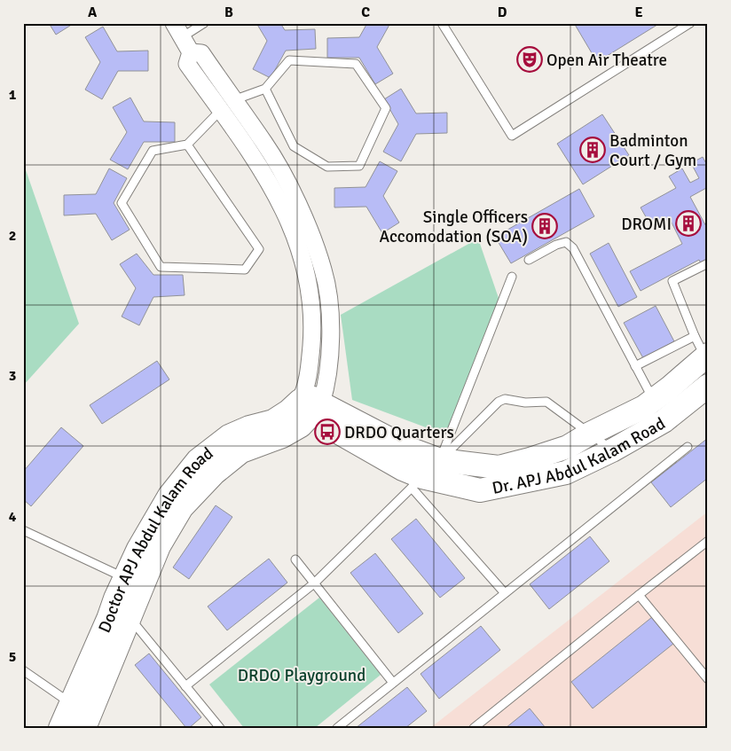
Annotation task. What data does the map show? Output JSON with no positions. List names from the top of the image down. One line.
{"streets":{"street":["Dr. APJ Abdul Kalam Road","Doctor APJ Abdul Kalam Road"]},"crossings":[["Dr. APJ Abdul Kalam Road","Doctor APJ Abdul Kalam Road"]],"parks":["DRDO Playground"],"places":{"theatre":["Open Air Theatre"],"building":["Badminton Court / Gym","DROMI","Single Officers Accomodation (SOA)"],"bus stop":["DRDO Quarters"]},"grid":{"columns":["A","B","C","D","E"],"rows":["1","2","3","4","5"]}}
